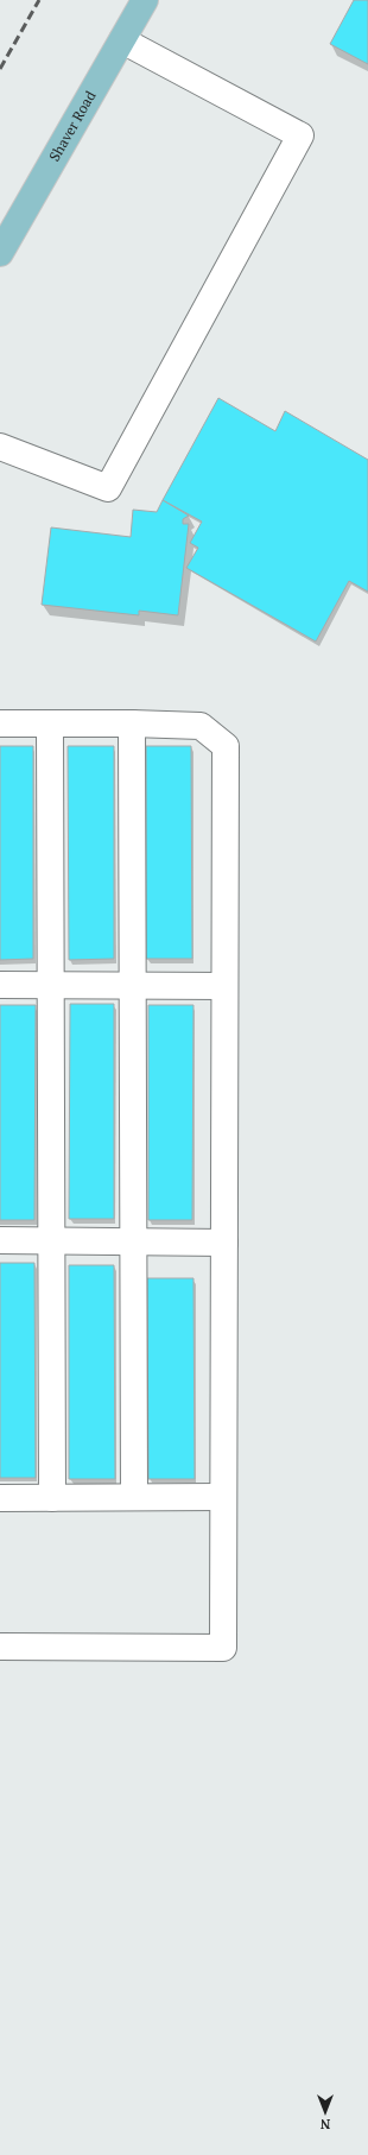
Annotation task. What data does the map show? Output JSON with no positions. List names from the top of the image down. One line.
{"streets":{"main road":["Shaver Road"]},"north":"bottom"}
